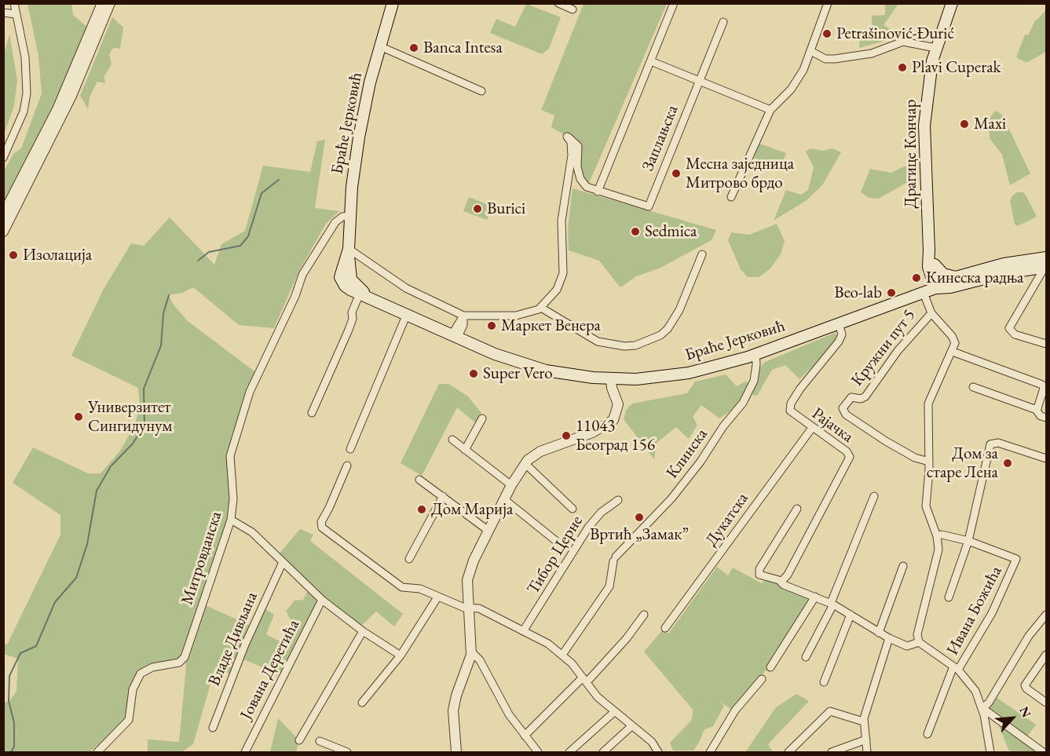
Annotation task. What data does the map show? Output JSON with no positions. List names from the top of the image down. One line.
{"streets":{"main road":["Браће Јерковић","Драгице Кончар"],"street":["Заплањска","Кружни пут 5","Рајачка","Клинска","Дукатска","Тибор Церне","Митровданска","Ивана Божића","Владе Дивљана","Јована Деретића"]},"crossings":[["Браће Јерковић","Драгице Кончар"],["Браће Јерковић","Рајачка"],["Браће Јерковић","Клинска"],["Браће Јерковић","Митровданска"],["Рајачка","Дукатска"]],"places":["Petrašinović-Đurić","Banca Intesa","Plavi Cuperak","Maxi","Месна заједница Митрово брдо","Burici","Sedmica","Изолација","Кинеска радња","Beo-lab","Маркет Венера","Super Vero","Универзитет Сингидунум","11043 Београд 156","Дом за старе Лена","Дом Марија","Вртић „Замак”"],"north":"top right"}
